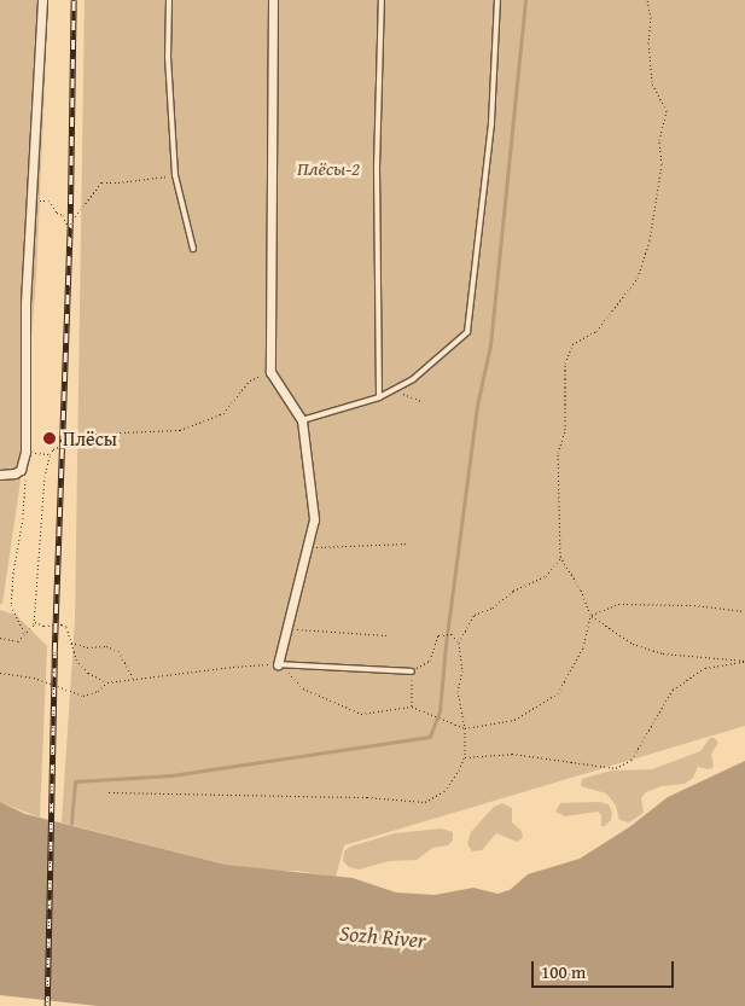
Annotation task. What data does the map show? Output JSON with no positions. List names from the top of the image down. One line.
{"water":["Sozh River"],"parks":["Плёсы-2"],"places":["Плёсы"],"scale_bar":"100 m"}
